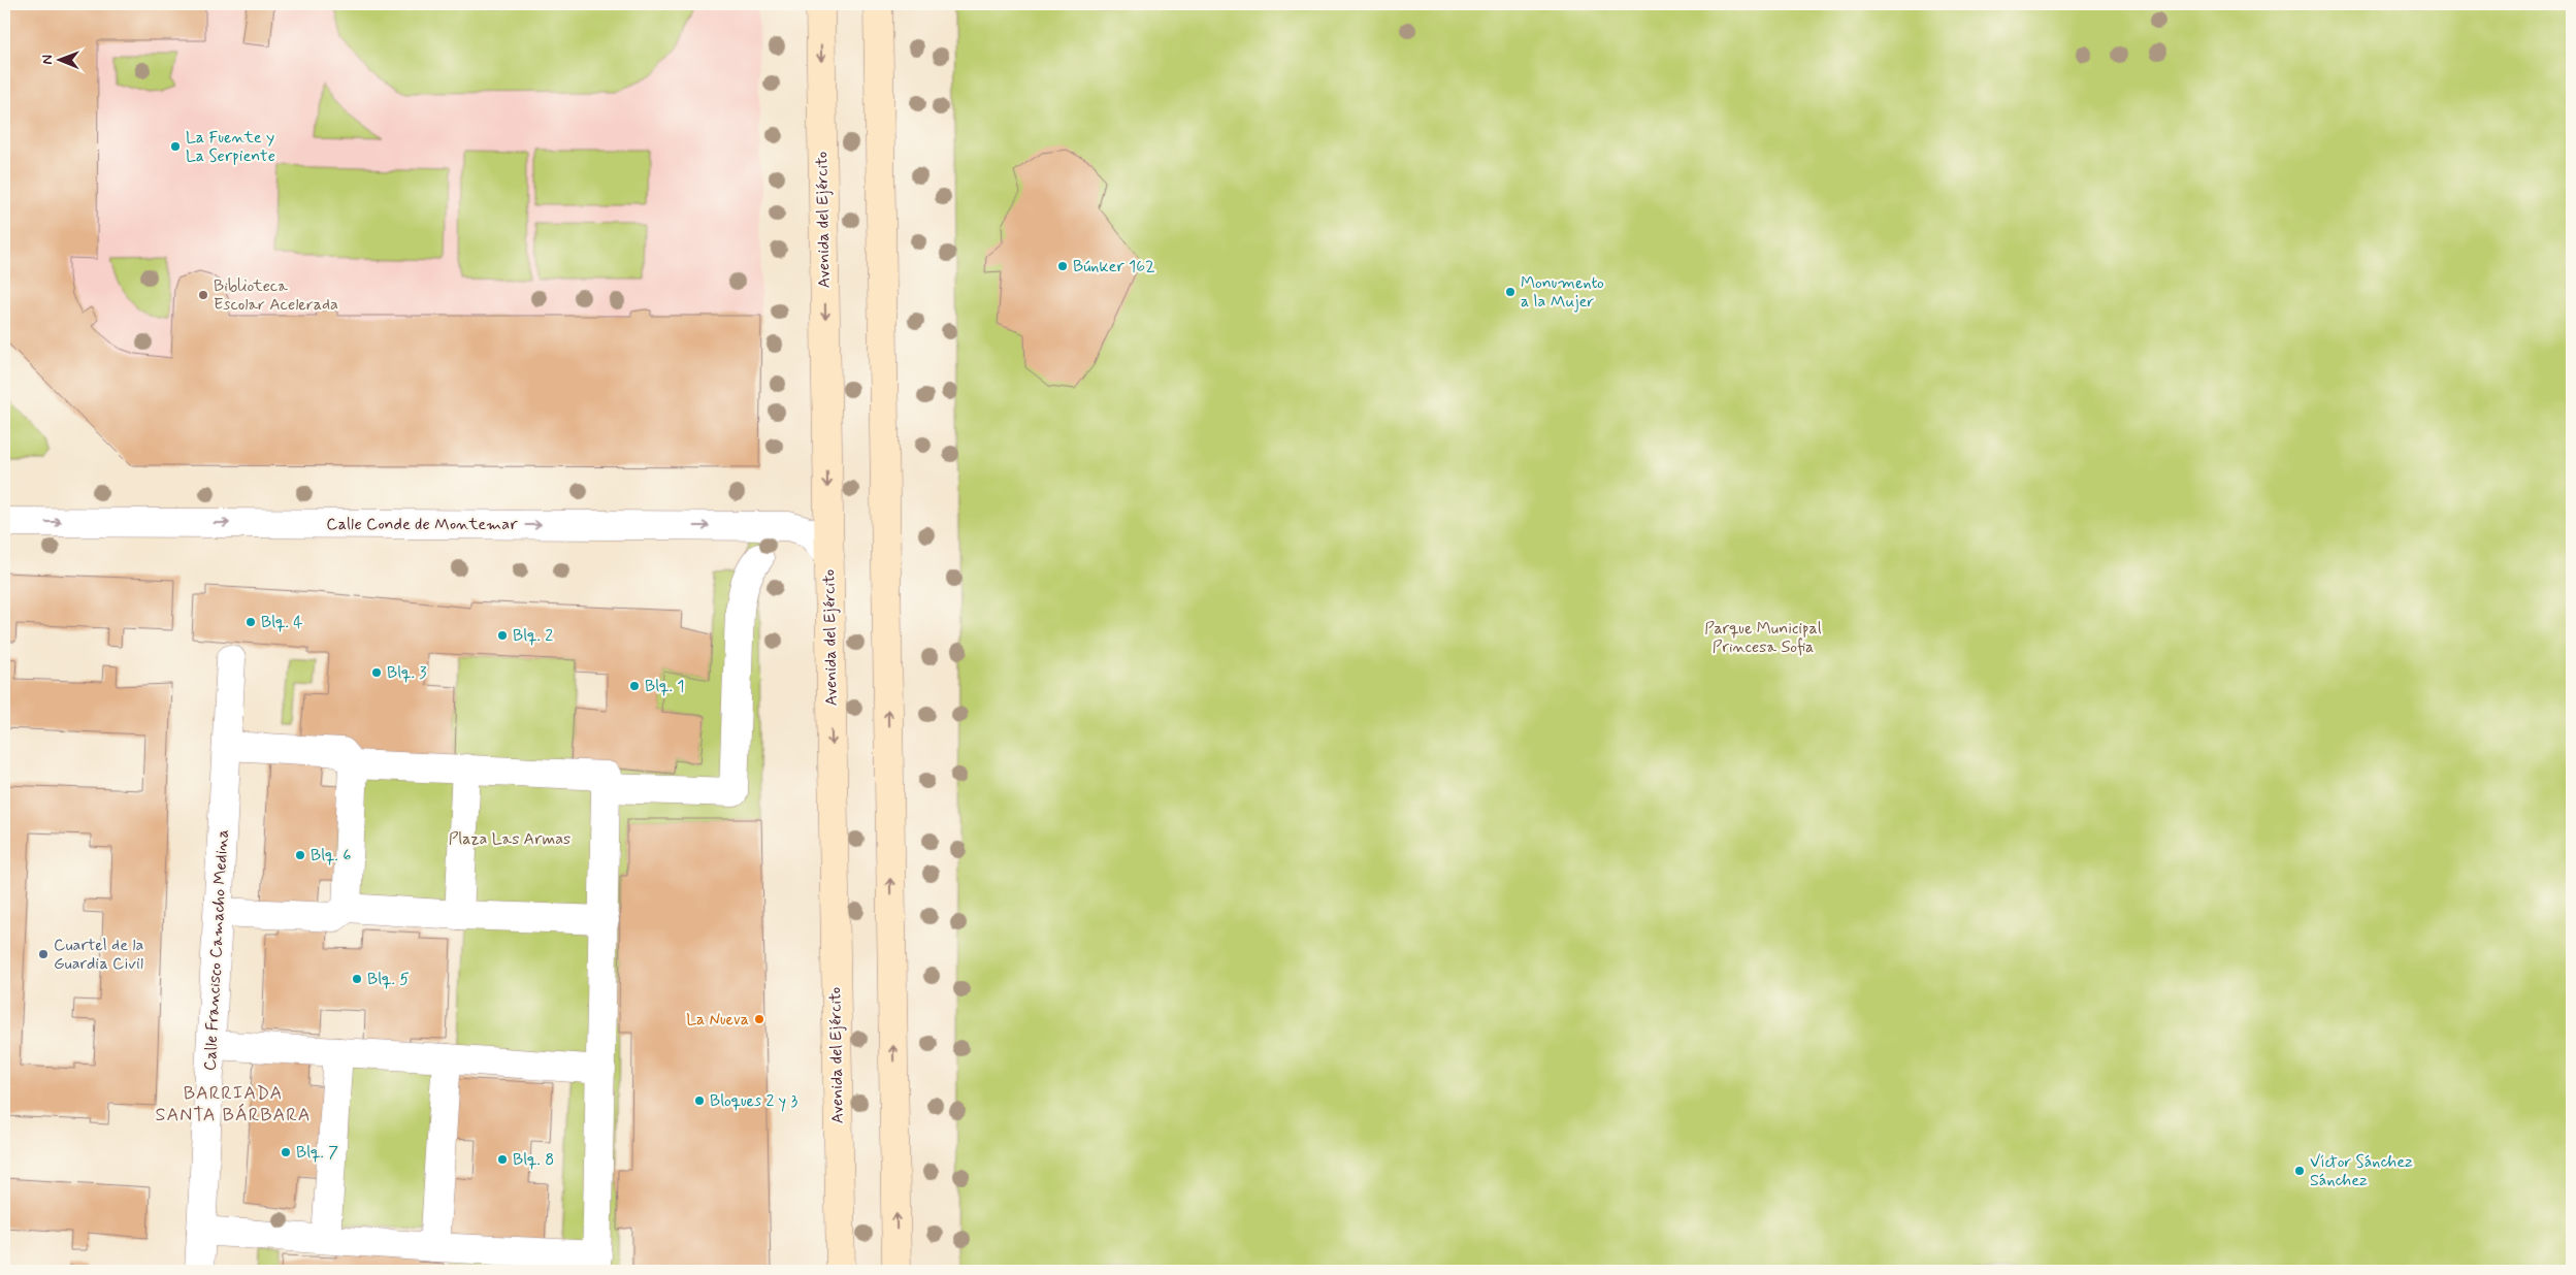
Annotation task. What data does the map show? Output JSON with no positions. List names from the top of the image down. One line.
{"streets":{"main road":["Avenida del Ejército"],"street":["Calle Conde de Montemar","Calle Francisco Camacho Medina"]},"crossings":[["Avenida del Ejército","Calle Conde de Montemar"]],"districts":["BARRIADA SANTA BÁRBARA"],"parks":["Parque Municipal Princesa Sofia","Plaza Las Armas"],"places":["La Fuente y La Serpiente","Búnker 162","Monumento a la Mujer","Biblioteca Escolar Acelerada","Blq. 4","Blq. 2","Blq. 3","Blq. 1","Blq. 6","Cuartel de la Guardia Civil","Blq. 5","La Nueva","Bloques 2 y 3","Blq. 7","Blq. 8","Víctor Sánchez Sánchez"],"north":"left"}
